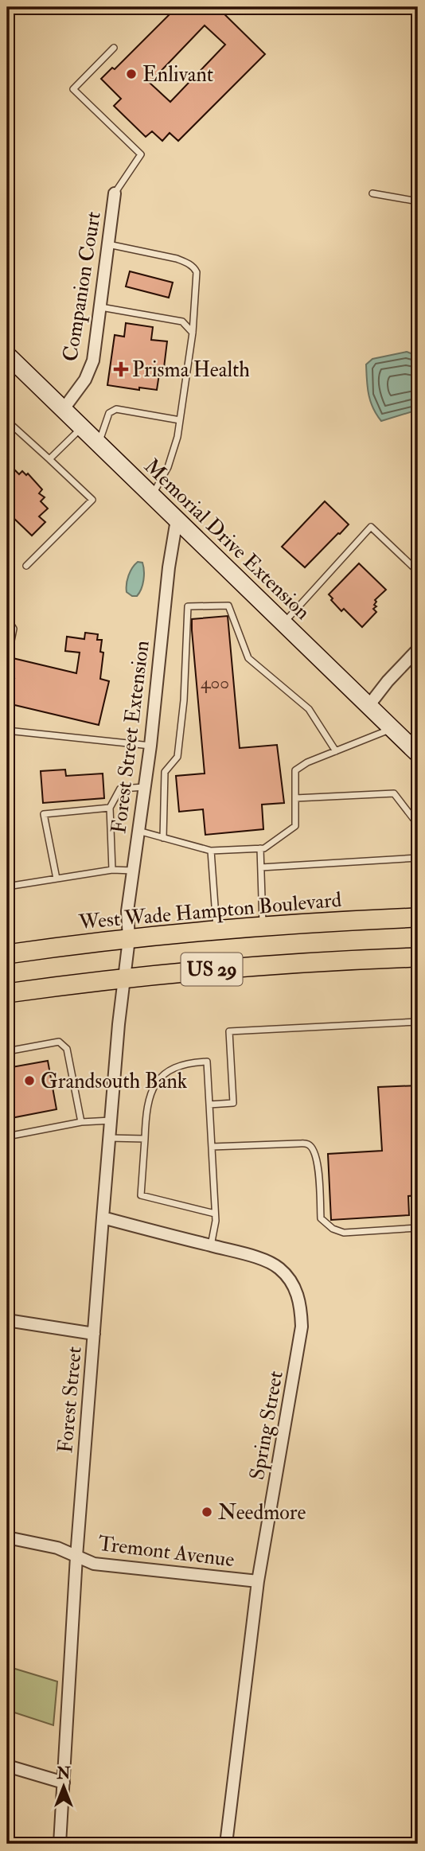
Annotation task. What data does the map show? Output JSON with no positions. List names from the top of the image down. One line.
{"streets":{"main road":["West Wade Hampton Boulevard","US 29"],"street":["Companion Court","Memorial Drive Extension","Forest Street Extension","Forest Street","Spring Street","Tremont Avenue"]},"crossings":[["Companion Court","Memorial Drive Extension"],["Memorial Drive Extension","Forest Street Extension"],["Forest Street Extension","West Wade Hampton Boulevard"],["Forest Street Extension","Forest Street"],["US 29","Forest Street"],["Forest Street","Spring Street"],["Forest Street","Tremont Avenue"],["Spring Street","Tremont Avenue"]],"places":{"other":["Enlivant","Grandsouth Bank","Needmore"],"health":["Prisma Health"]},"house_numbers":["400"],"north":"top"}
